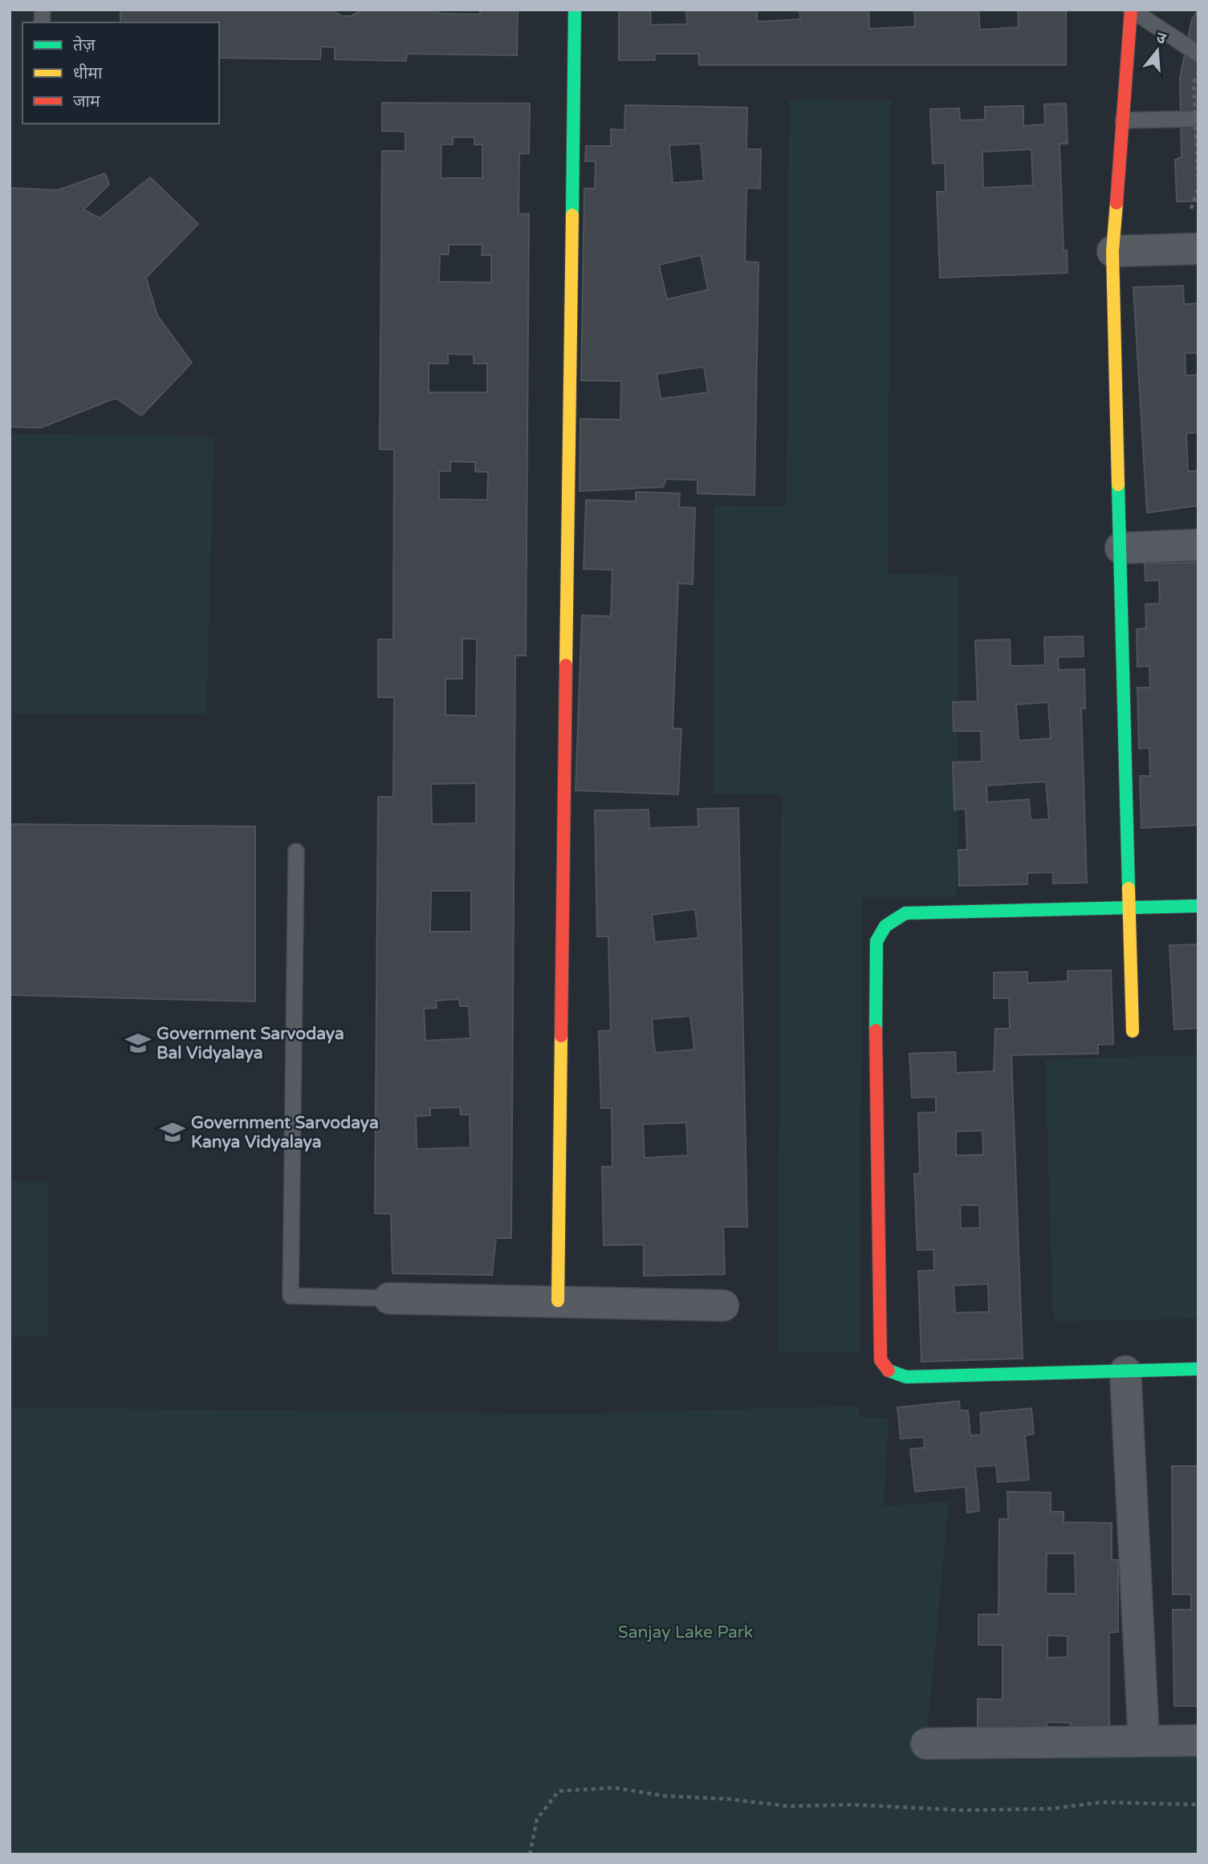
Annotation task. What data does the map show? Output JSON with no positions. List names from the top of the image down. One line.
{"parks":["Sanjay Lake Park"],"places":{"school or university":["Government Sarvodaya Bal Vidyalaya","Government Sarvodaya Kanya Vidyalaya"]},"legend":["तेज़","धीमा","जाम"],"north":"top"}
